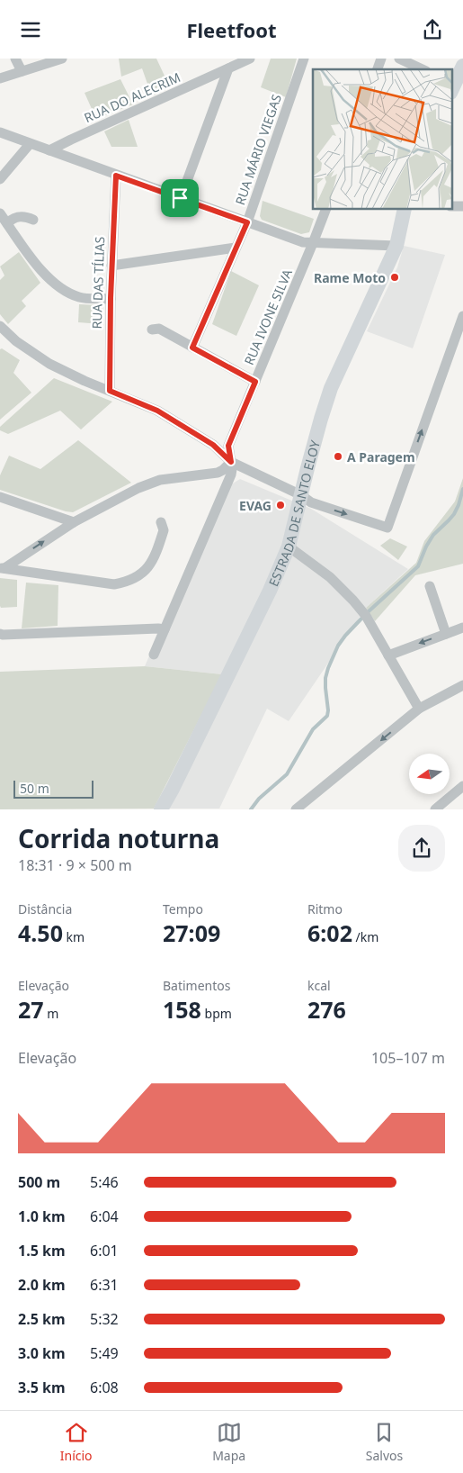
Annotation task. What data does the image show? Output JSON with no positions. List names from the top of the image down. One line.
{"streets":{"main road":["ESTRADA DE SANTO ELOY"],"street":["RUA DO ALECRIM","RUA MÁRIO VIEGAS","RUA DAS TÍLIAS","RUA IVONE SILVA"]},"places":["Rame Moto","A Paragem","EVAG"],"scale_bar":"50 m","north":"left","page":{"header":"Fleetfoot","scale":"50 m","heading":["Corrida noturna","18:31 · 9 × 500 m"],"stats":[["Distância","4.50 km"],["Tempo","27:09"],["Ritmo","6:02 /km"],["Elevação","27 m"],["Batimentos","158 bpm"],["kcal","276"]],"chart":["Elevação","105–107 m"],"list":[{"name":"500 m","note":"5:46"},{"name":"1.0 km","note":"6:04"},{"name":"1.5 km","note":"6:01"},{"name":"2.0 km","note":"6:31"},{"name":"2.5 km","note":"5:32"},{"name":"3.0 km","note":"5:49"},{"name":"3.5 km","note":"6:08"}],"tabs":["Início","Mapa","Salvos"]}}
